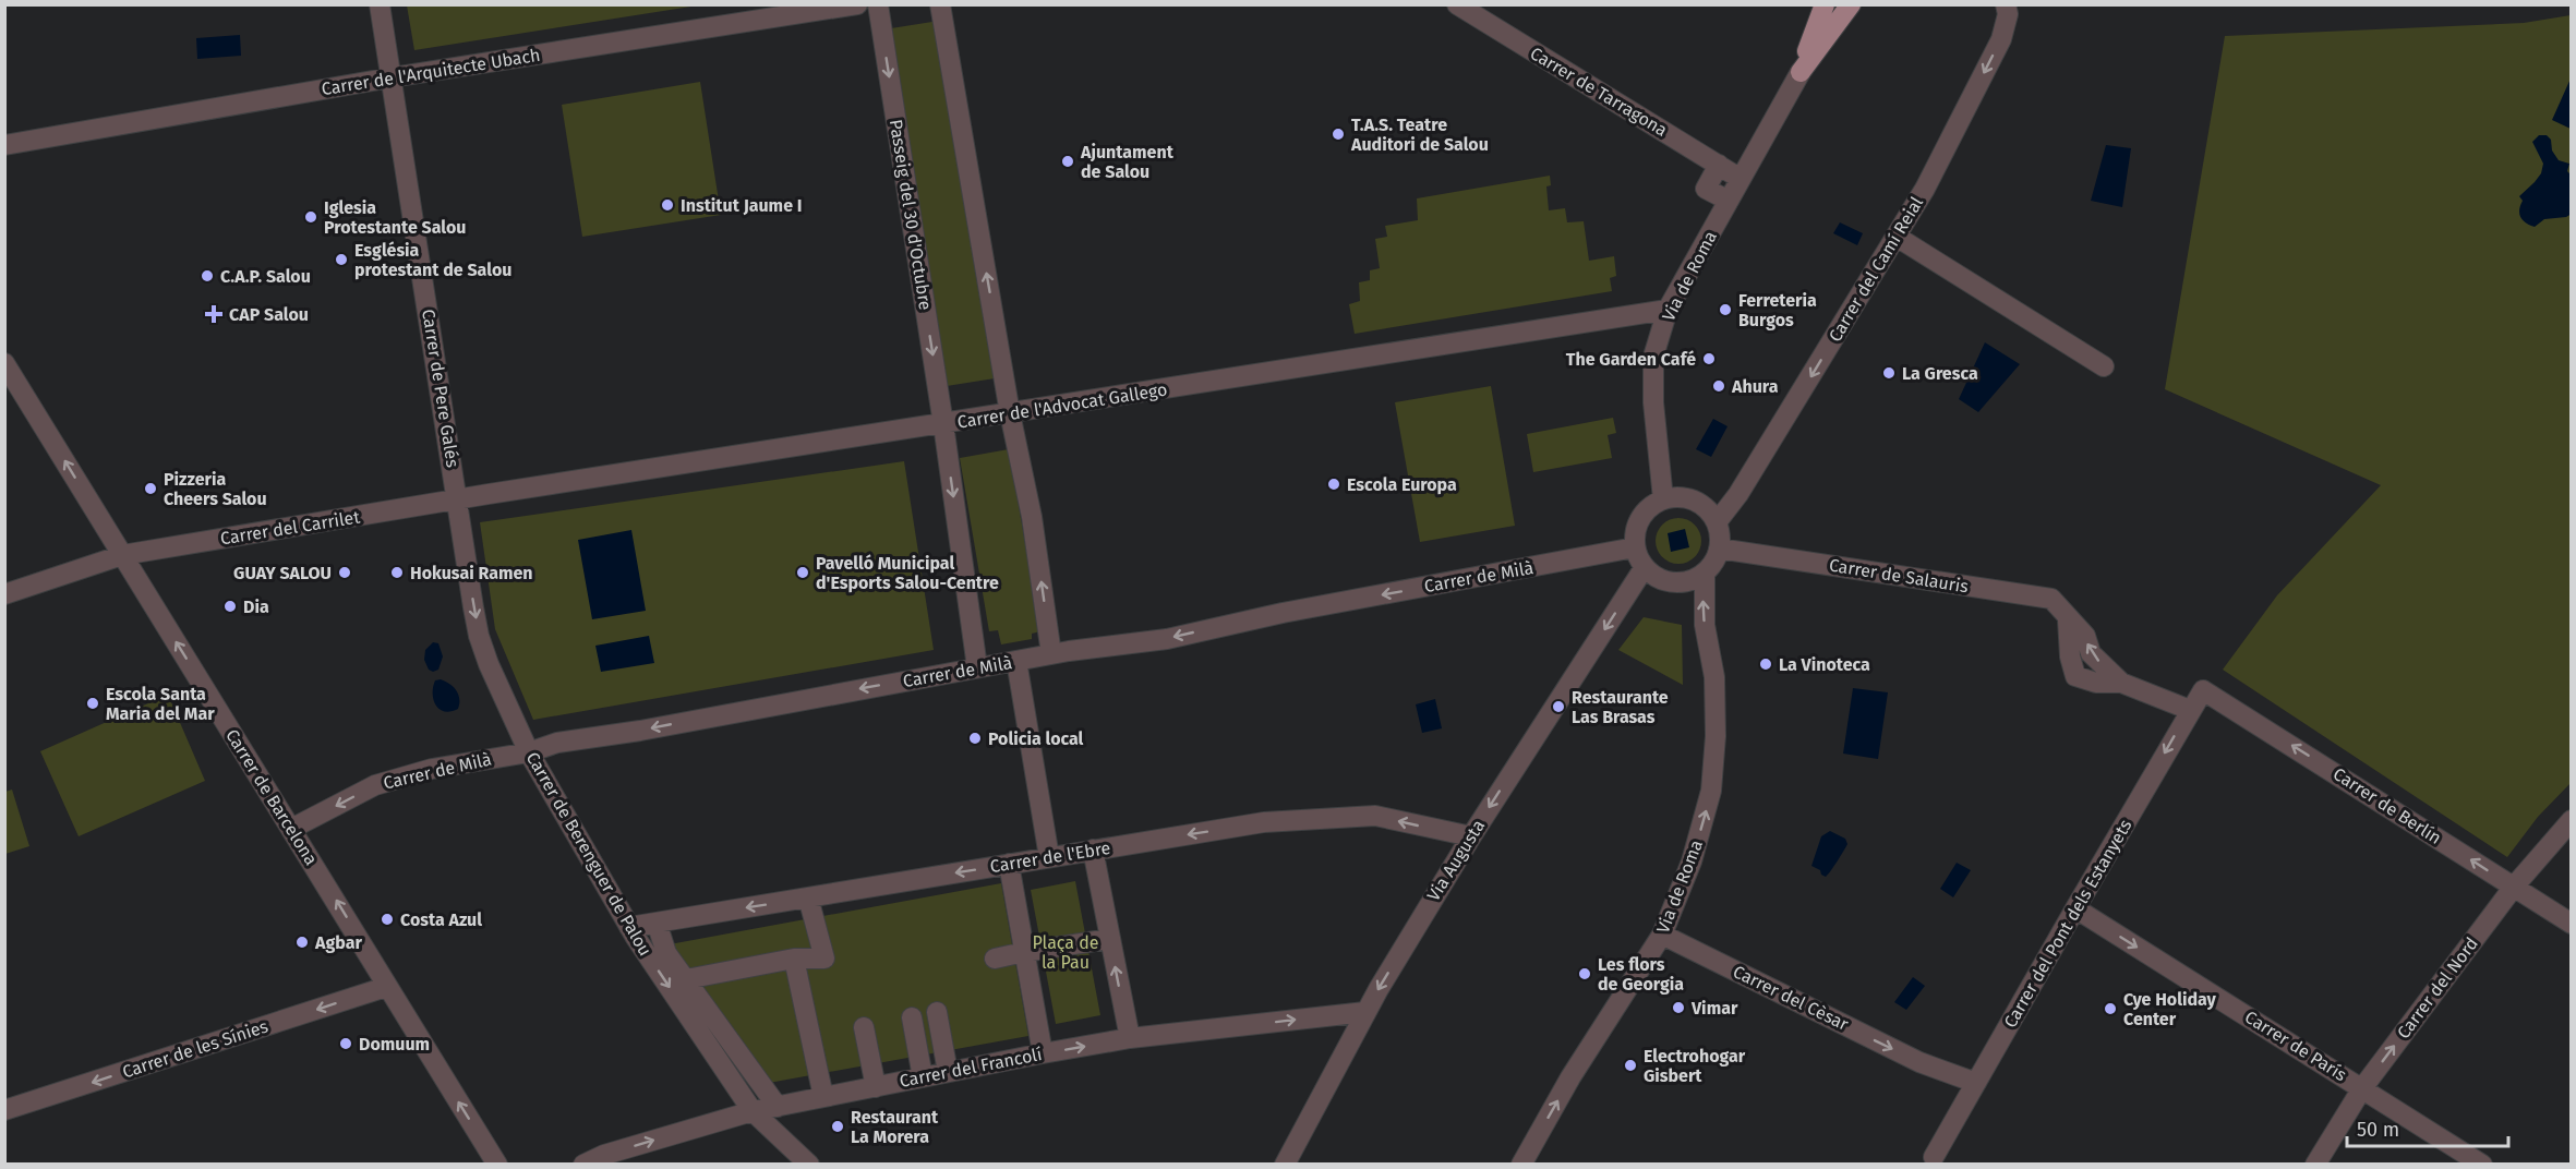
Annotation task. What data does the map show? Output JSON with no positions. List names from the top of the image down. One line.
{"streets":{"street":["Carrer de l'Arquitecte Ubach","Carrer de Tarragona","Passeig del 30 d'Octubre","Carrer del Camí Reial","Via de Roma","Carrer de Pere Galés","Carrer de l'Advocat Gallego","Carrer del Carrilet","Carrer de Salauris","Carrer de Milà","Carrer de Barcelona","Carrer de Berlín","Carrer de Berenguer de Palou","Carrer de l'Ebre","Via Augusta","Carrer del Pont dels Estanyets","Carrer del Nord","Carrer del Cèsar","Carrer de París","Carrer de les Sínies","Carrer del Francolí"]},"crossings":[["Carrer de l'Arquitecte Ubach","Carrer de Pere Galés"],["Carrer de Tarragona","Via de Roma"],["Passeig del 30 d'Octubre","Carrer de l'Advocat Gallego"],["Passeig del 30 d'Octubre","Carrer de Milà"],["Carrer del Camí Reial","Via de Roma"],["Carrer del Camí Reial","Carrer de Salauris"],["Carrer del Camí Reial","Carrer de Milà"],["Carrer del Camí Reial","Via Augusta"],["Via de Roma","Carrer de l'Advocat Gallego"],["Via de Roma","Carrer de Salauris"],["Via de Roma","Carrer de Milà"],["Via de Roma","Via Augusta"],["Via de Roma","Carrer del Cèsar"],["Carrer de Pere Galés","Carrer de l'Advocat Gallego"],["Carrer de Pere Galés","Carrer del Carrilet"],["Carrer de Pere Galés","Carrer de Berenguer de Palou"],["Carrer de l'Advocat Gallego","Carrer del Carrilet"],["Carrer de l'Advocat Gallego","Carrer de Berenguer de Palou"],["Carrer del Carrilet","Carrer de Barcelona"],["Carrer del Carrilet","Carrer de Berenguer de Palou"],["Carrer de Salauris","Carrer de Milà"],["Carrer de Salauris","Via Augusta"],["Carrer de Salauris","Carrer del Pont dels Estanyets"],["Carrer de Milà","Carrer de Barcelona"],["Carrer de Milà","Carrer de Berenguer de Palou"],["Carrer de Milà","Via Augusta"],["Carrer de Barcelona","Carrer de les Sínies"],["Carrer de Berlín","Carrer del Pont dels Estanyets"],["Carrer de Berlín","Carrer del Nord"],["Carrer de Berenguer de Palou","Carrer de l'Ebre"],["Carrer de Berenguer de Palou","Carrer del Francolí"],["Carrer de l'Ebre","Via Augusta"],["Via Augusta","Carrer del Francolí"],["Carrer del Pont dels Estanyets","Carrer del Cèsar"],["Carrer del Pont dels Estanyets","Carrer de París"],["Carrer del Nord","Carrer de París"]],"one_way":["Carrer del Camí Reial","Via de Roma","Carrer de Milà","Carrer de Barcelona","Carrer de Berlín","Carrer de l'Ebre","Via Augusta","Carrer del Pont dels Estanyets","Carrer del Nord","Carrer del Cèsar","Carrer de París","Carrer de les Sínies","Carrer del Francolí"],"parks":["Plaça de la Pau"],"places":{"other":["T.A.S. Teatre Auditori de Salou","Ajuntament de Salou","Institut Jaume I","Iglesia Protestante Salou","Església protestant de Salou","C.A.P. Salou","Ferreteria Burgos","The Garden Café","La Gresca","Ahura","Escola Europa","Pizzeria Cheers Salou","GUAY SALOU","Hokusai Ramen","Pavelló Municipal d'Esports Salou-Centre","Dia","La Vinoteca","Escola Santa Maria del Mar","Restaurante Las Brasas","Policia local","Costa Azul","Agbar","Les flors de Georgia","Vimar","Cye Holiday Center","Domuum","Electrohogar Gisbert","Restaurant La Morera"],"health":["CAP Salou"]},"scale_bar":"50 m"}
